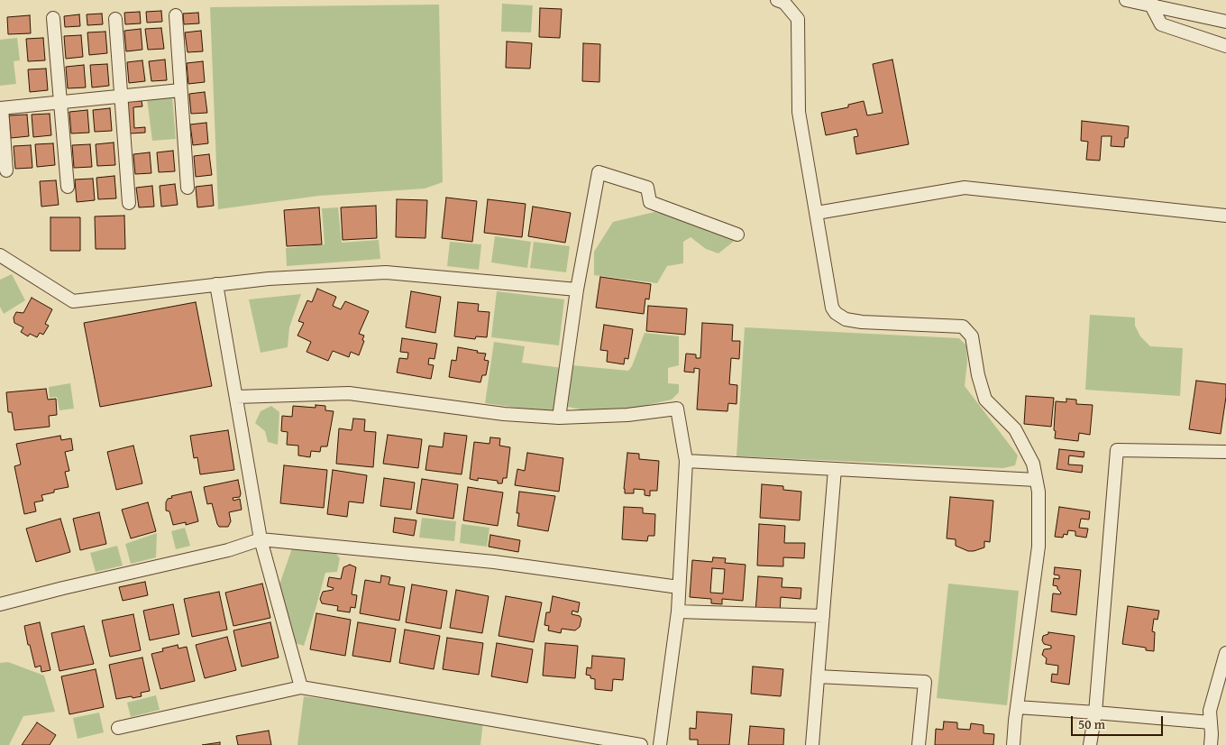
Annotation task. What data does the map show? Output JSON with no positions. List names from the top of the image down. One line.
{"scale_bar":"50 m"}
